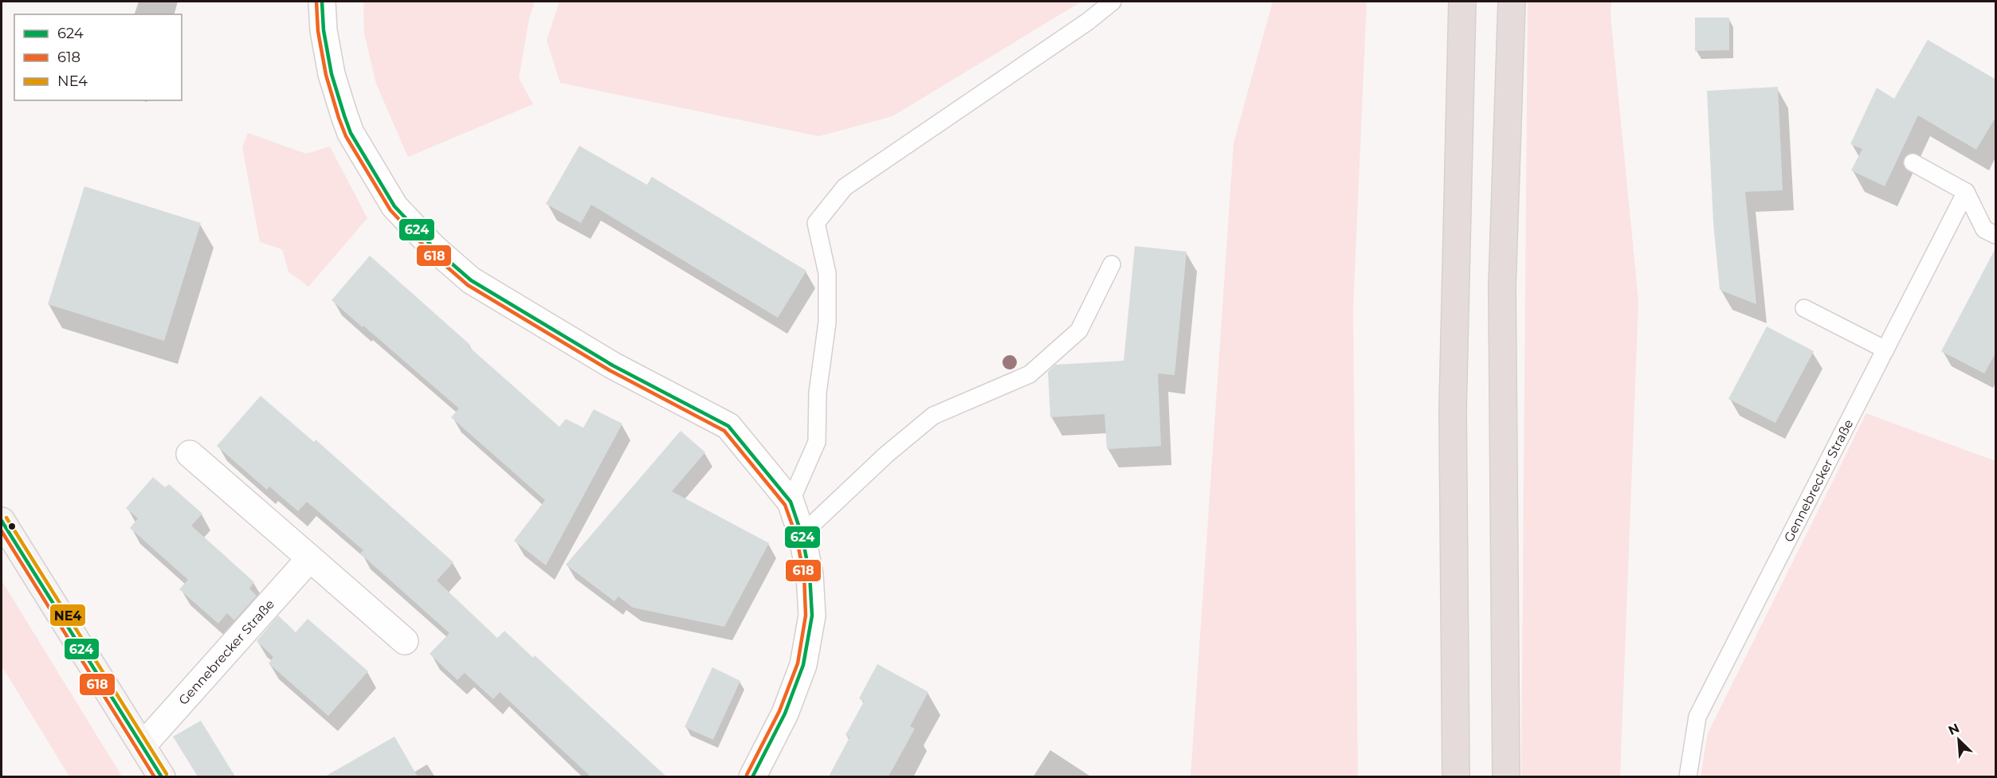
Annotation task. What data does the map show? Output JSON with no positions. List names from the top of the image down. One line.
{"streets":{"street":["Gennebrecker Straße"]},"lines":["transit line 624","transit line 618","transit line NE4"],"legend":["624","618","NE4"],"north":"top left"}
